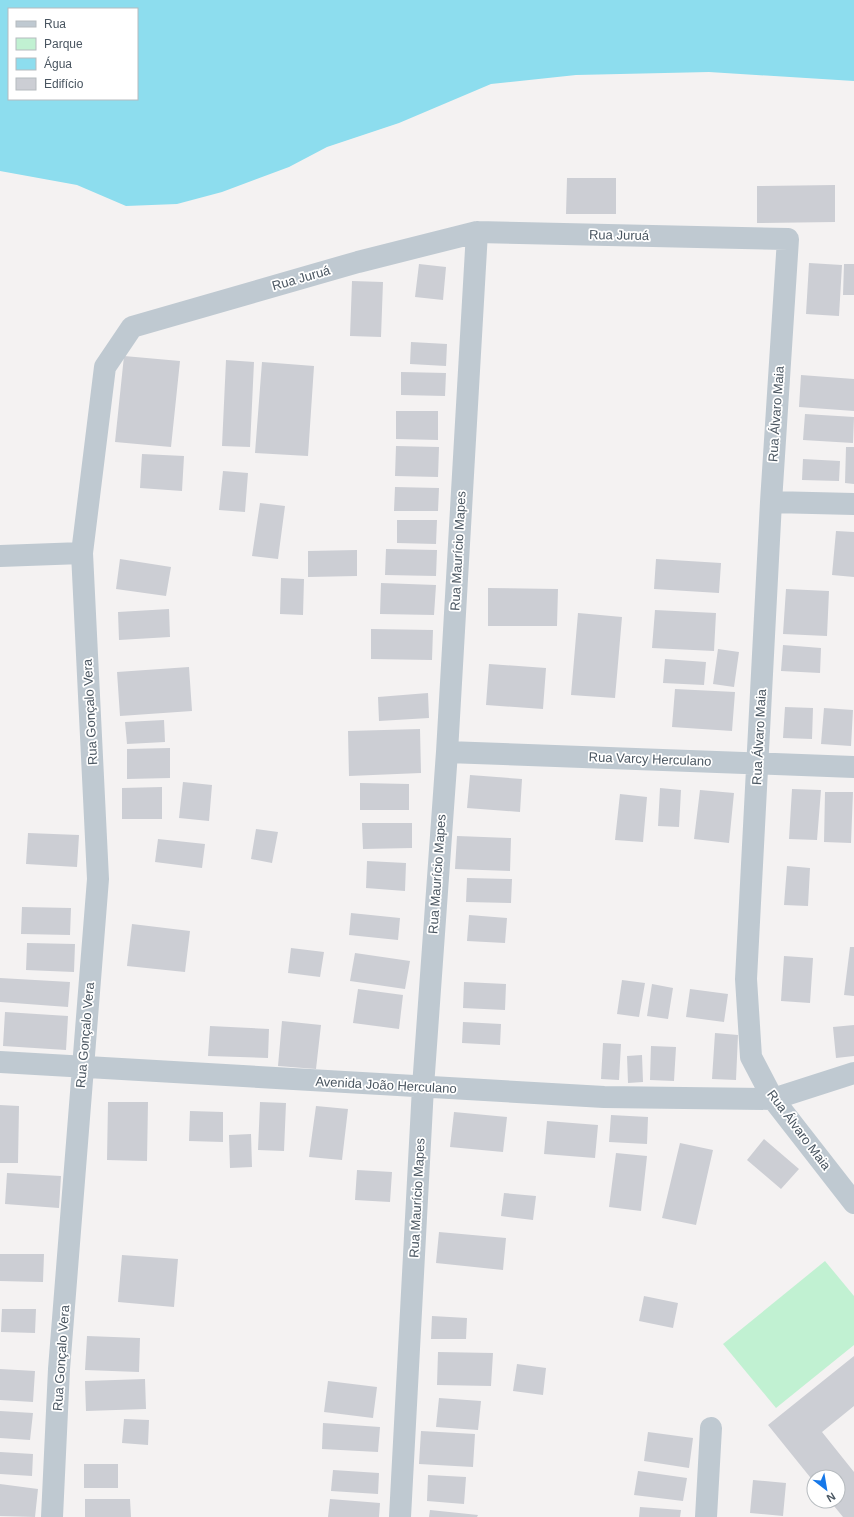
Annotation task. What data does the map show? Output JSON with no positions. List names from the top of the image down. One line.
{"streets":{"street":["Rua Juruá","Rua Álvaro Maia","Rua Maurício Mapes","Rua Gonçalo Vera","Rua Varcy Herculano","Avenida João Herculano"]},"crossings":[["Rua Juruá","Rua Álvaro Maia"],["Rua Juruá","Rua Maurício Mapes"],["Rua Juruá","Rua Gonçalo Vera"],["Rua Álvaro Maia","Rua Varcy Herculano"],["Rua Álvaro Maia","Avenida João Herculano"],["Rua Maurício Mapes","Rua Varcy Herculano"],["Rua Maurício Mapes","Avenida João Herculano"],["Rua Gonçalo Vera","Avenida João Herculano"]],"legend":["Rua","Parque","Água","Edifício"],"north":"bottom right"}
